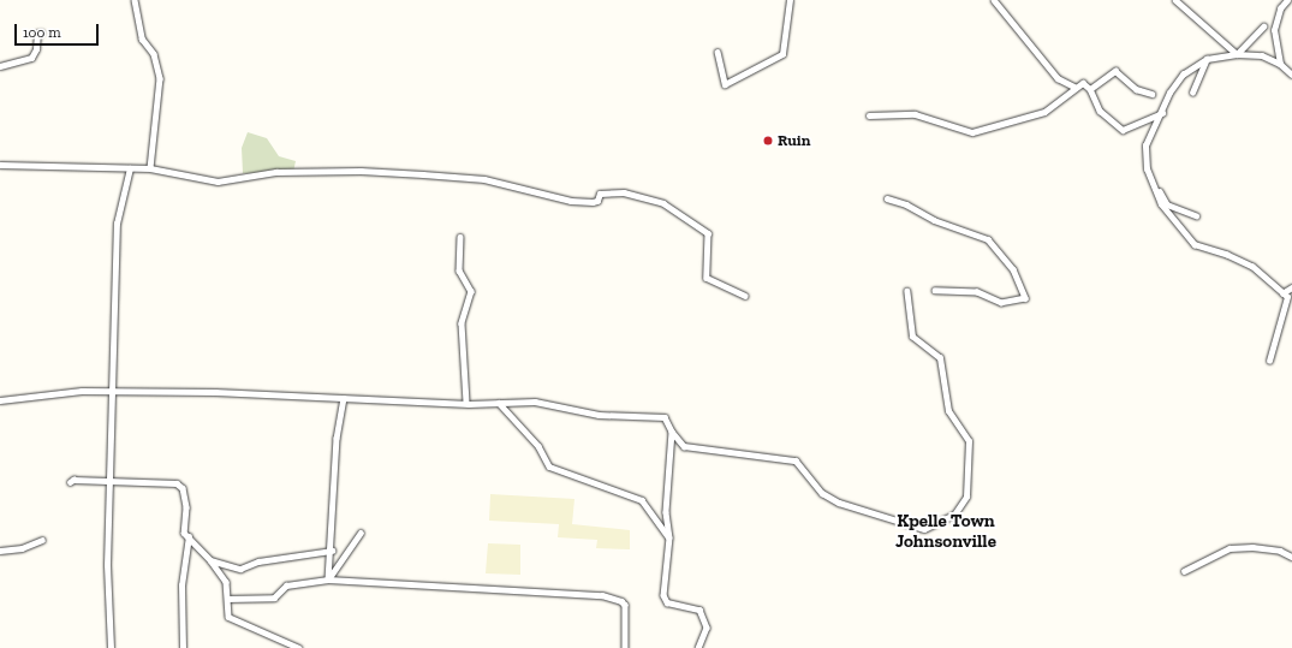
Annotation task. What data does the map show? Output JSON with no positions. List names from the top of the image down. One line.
{"districts":["Kpelle Town Johnsonville"],"places":["Ruin"],"scale_bar":"100 m"}
